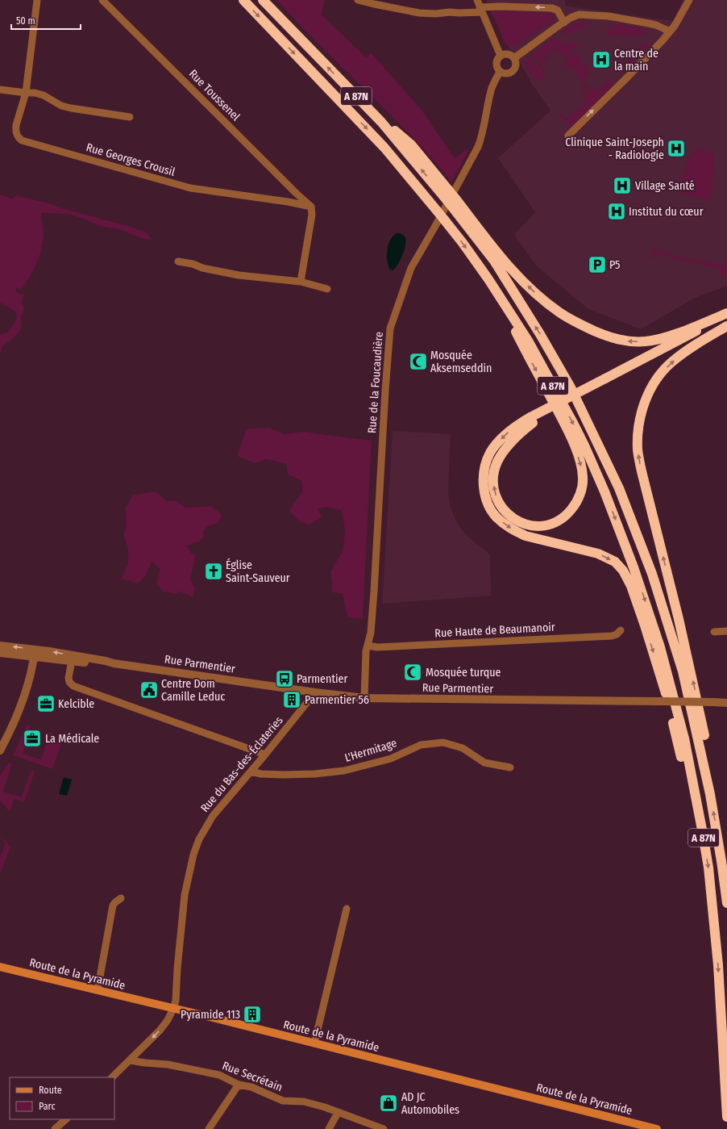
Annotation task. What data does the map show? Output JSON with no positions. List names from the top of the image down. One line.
{"streets":{"highway":["A 87N"],"main road":["Route de la Pyramide"],"street":["Rue Toussenel","Rue Georges Crousil","Rue de la Foucaudière","Rue Haute de Beaumanoir","Rue Parmentier","L'Hermitage","Rue du Bas-des-Éclateries","Rue Secrétain"]},"crossings":[["Rue Toussenel","Rue Georges Crousil"],["Rue de la Foucaudière","Rue Haute de Beaumanoir"],["Rue de la Foucaudière","Rue Parmentier"],["Rue Parmentier","Rue du Bas-des-Éclateries"],["L'Hermitage","Rue du Bas-des-Éclateries"],["Rue du Bas-des-Éclateries","Route de la Pyramide"],["Rue du Bas-des-Éclateries","Rue Secrétain"]],"places":{"hospital":["Centre de la main","Clinique Saint-Joseph - Radiologie","Village Santé","Institut du cœur"],"parking":["P5"],"mosque":["Mosquée Aksemseddin","Mosquée turque"],"church":["Église Saint-Sauveur"],"bus stop":["Parmentier"],"public building":["Centre Dom Camille Leduc"],"building":["Parmentier 56","Pyramide 113"],"office":["Kelcible","La Médicale"],"shop":["AD JC Automobiles"]},"legend":["Route","Parc"],"scale_bar":"50 m"}
